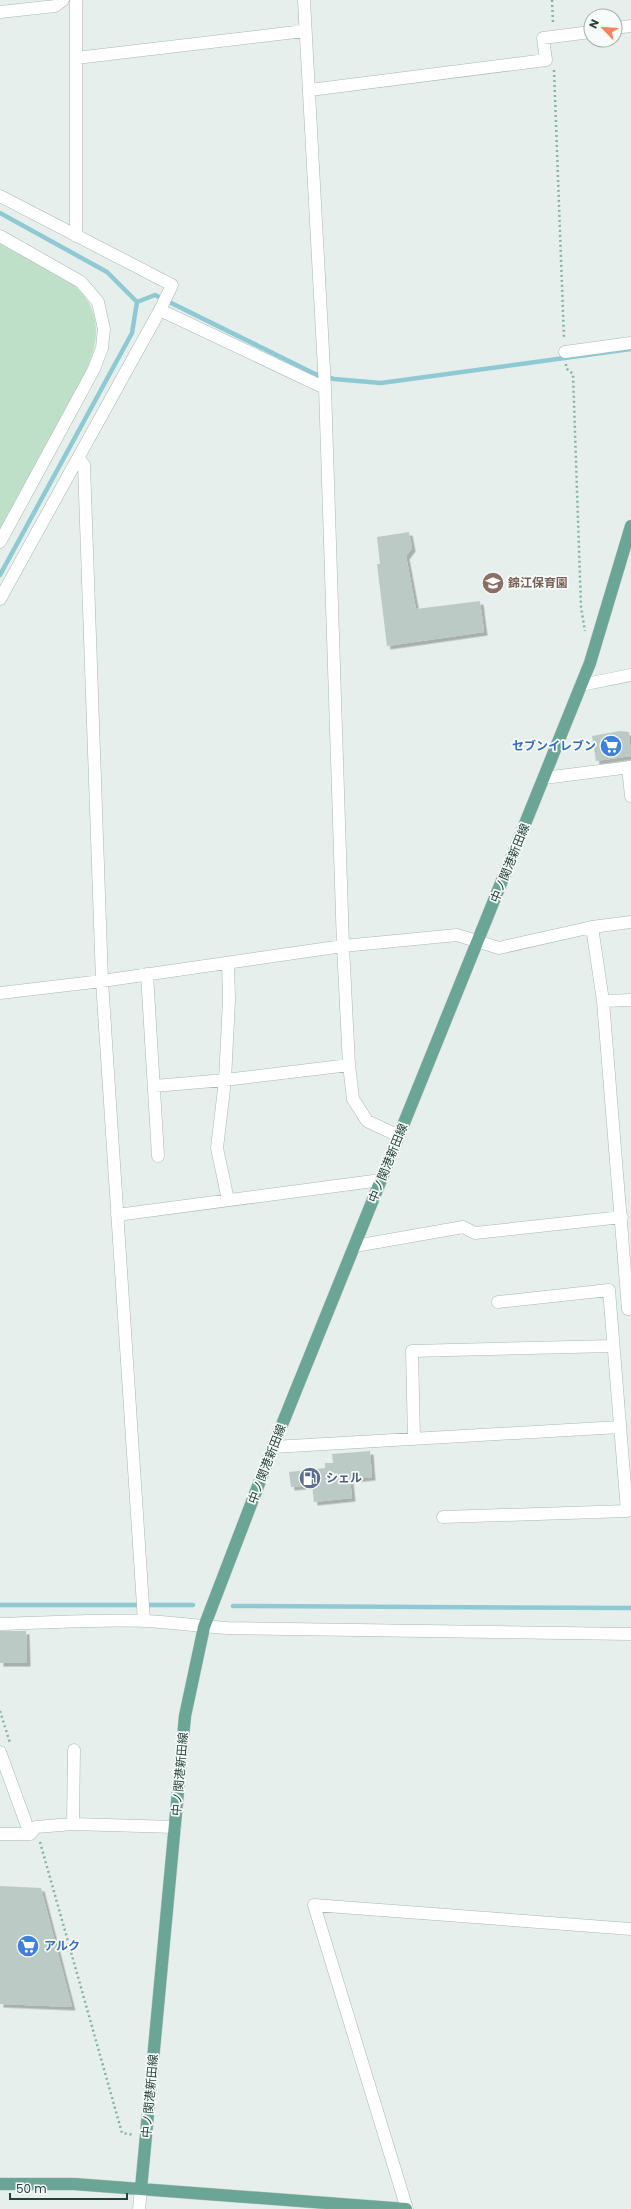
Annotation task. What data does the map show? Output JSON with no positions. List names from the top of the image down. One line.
{"streets":{"main road":["中ノ関港新田線"]},"places":{"school or university":["錦江保育園"],"supermarket":["セブンイレブン","アルク"],"fuel station":["シェル"]},"scale_bar":"50 m","north":"top left"}
